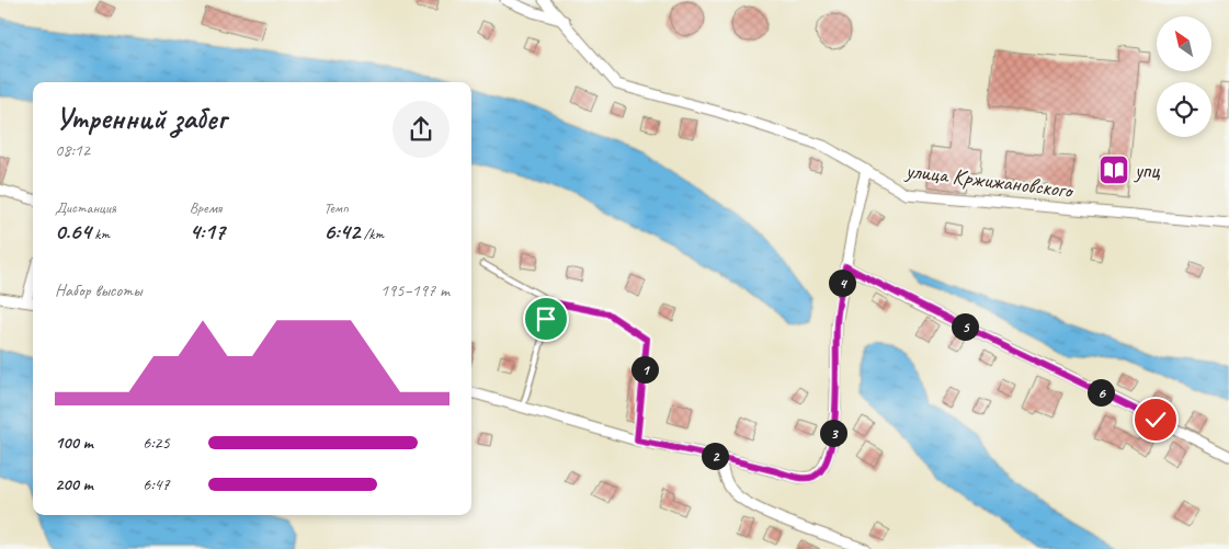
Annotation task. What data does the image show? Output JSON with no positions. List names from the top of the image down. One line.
{"streets":{"street":["улица Кржижановского"]},"places":{"library":["упц"]},"north":"top left","page":{"heading":["Утренний забег","08:12"],"stats":[["Дистанция","0.64 km"],["Время","4:17"],["Темп","6:42 /km"]],"chart":["Набор высоты","195–197 m"],"pins":["4","5","1","6","3","2"],"list":[{"name":"100 m","note":"6:25"},{"name":"200 m","note":"6:47"}]}}
